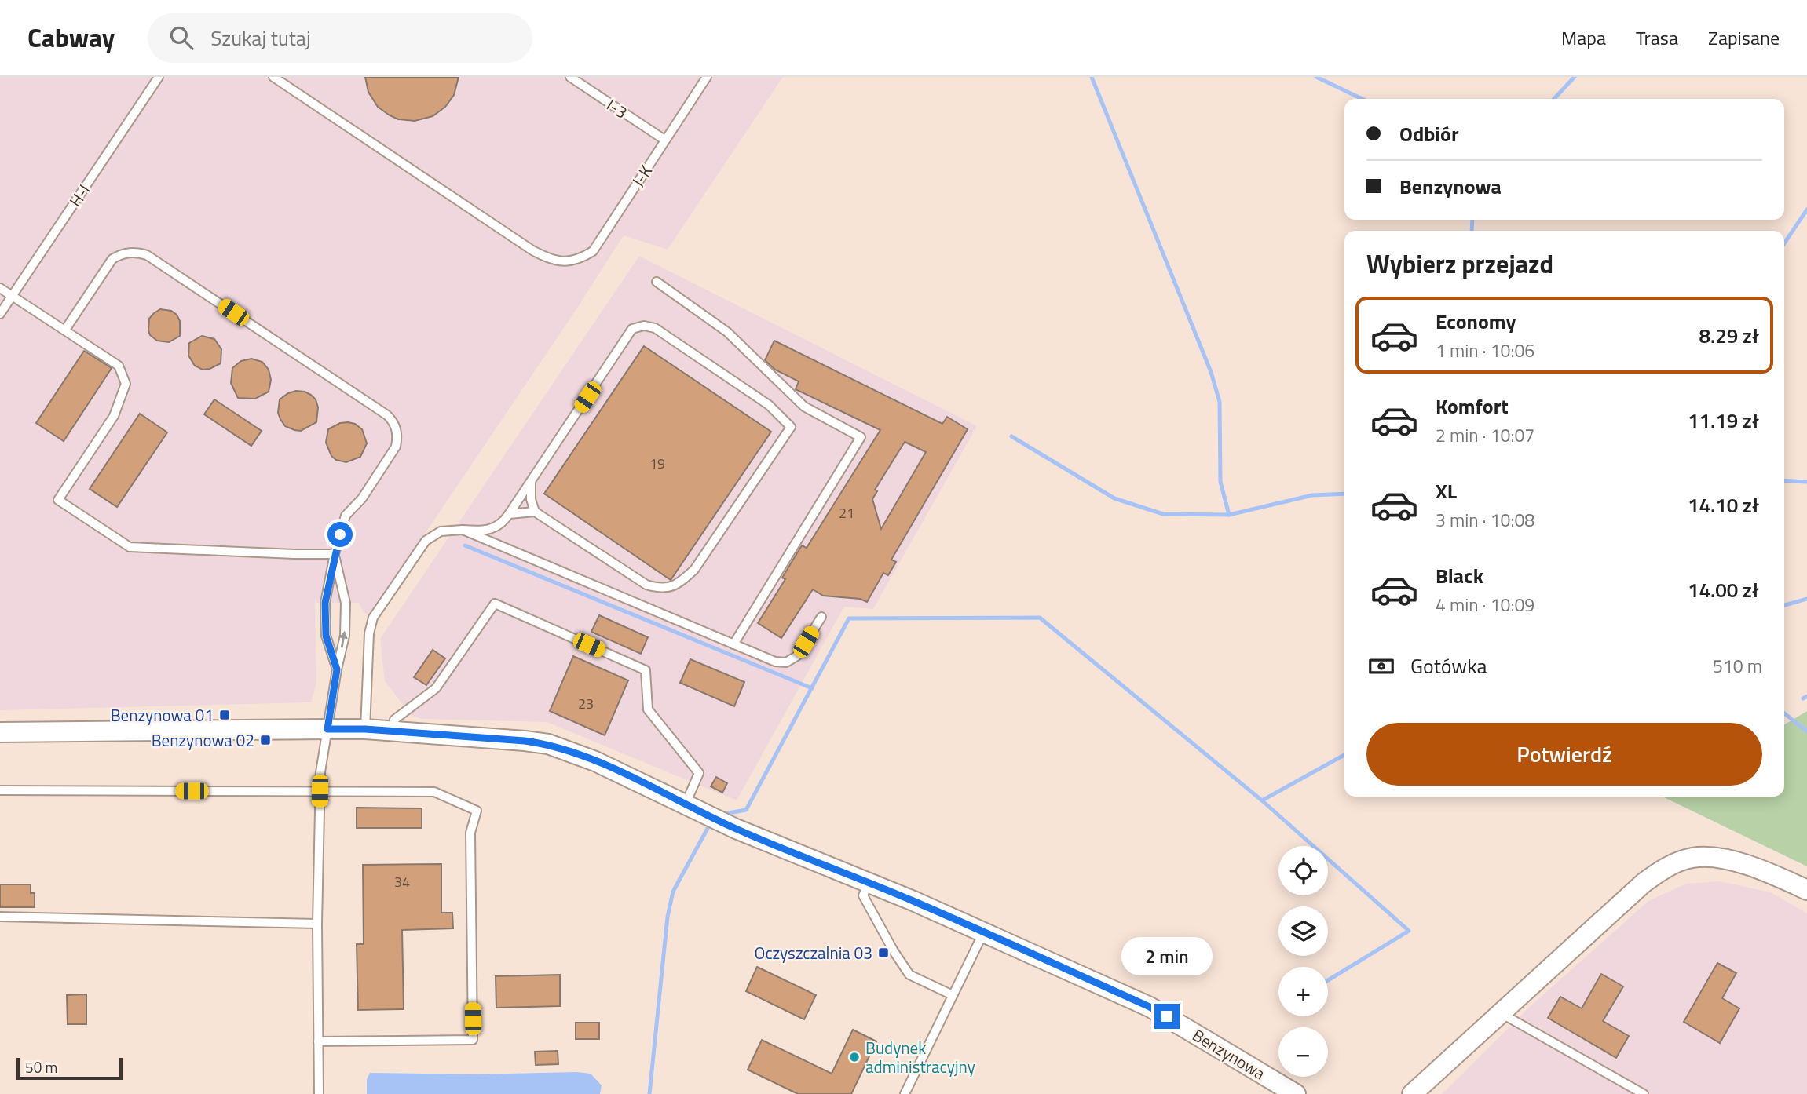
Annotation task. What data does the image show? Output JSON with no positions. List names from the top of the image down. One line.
{"streets":{"street":["Benzynowa"],"lane":["I-3","J-K","H-I"]},"crossings":[["I-3","J-K"]],"places":{"transit":["Benzynowa 01","Benzynowa 02","Oczyszczalnia 03"],"other":["Budynek administracyjny"]},"house_numbers":["19","21","23","34"],"scale_bar":"50 m","page":{"header":"Cabway","search":"Szukaj tutaj","nav":["Mapa","Trasa","Zapisane"],"banner":["Odbiór","Benzynowa"],"heading":"Wybierz przejazd","list":[{"name":"Economy","note":"1 min · 10:06","value":"8.29 zł"},{"name":"Komfort","note":"2 min · 10:07","value":"11.19 zł"},{"name":"XL","note":"3 min · 10:08","value":"14.10 zł"},{"name":"Black","note":"4 min · 10:09","value":"14.00 zł"}],"pay":["Gotówka","510 m"],"buttons":"Potwierdź","map_buttons":["+","−"],"bubble":"2 min","scale":"50 m"}}
